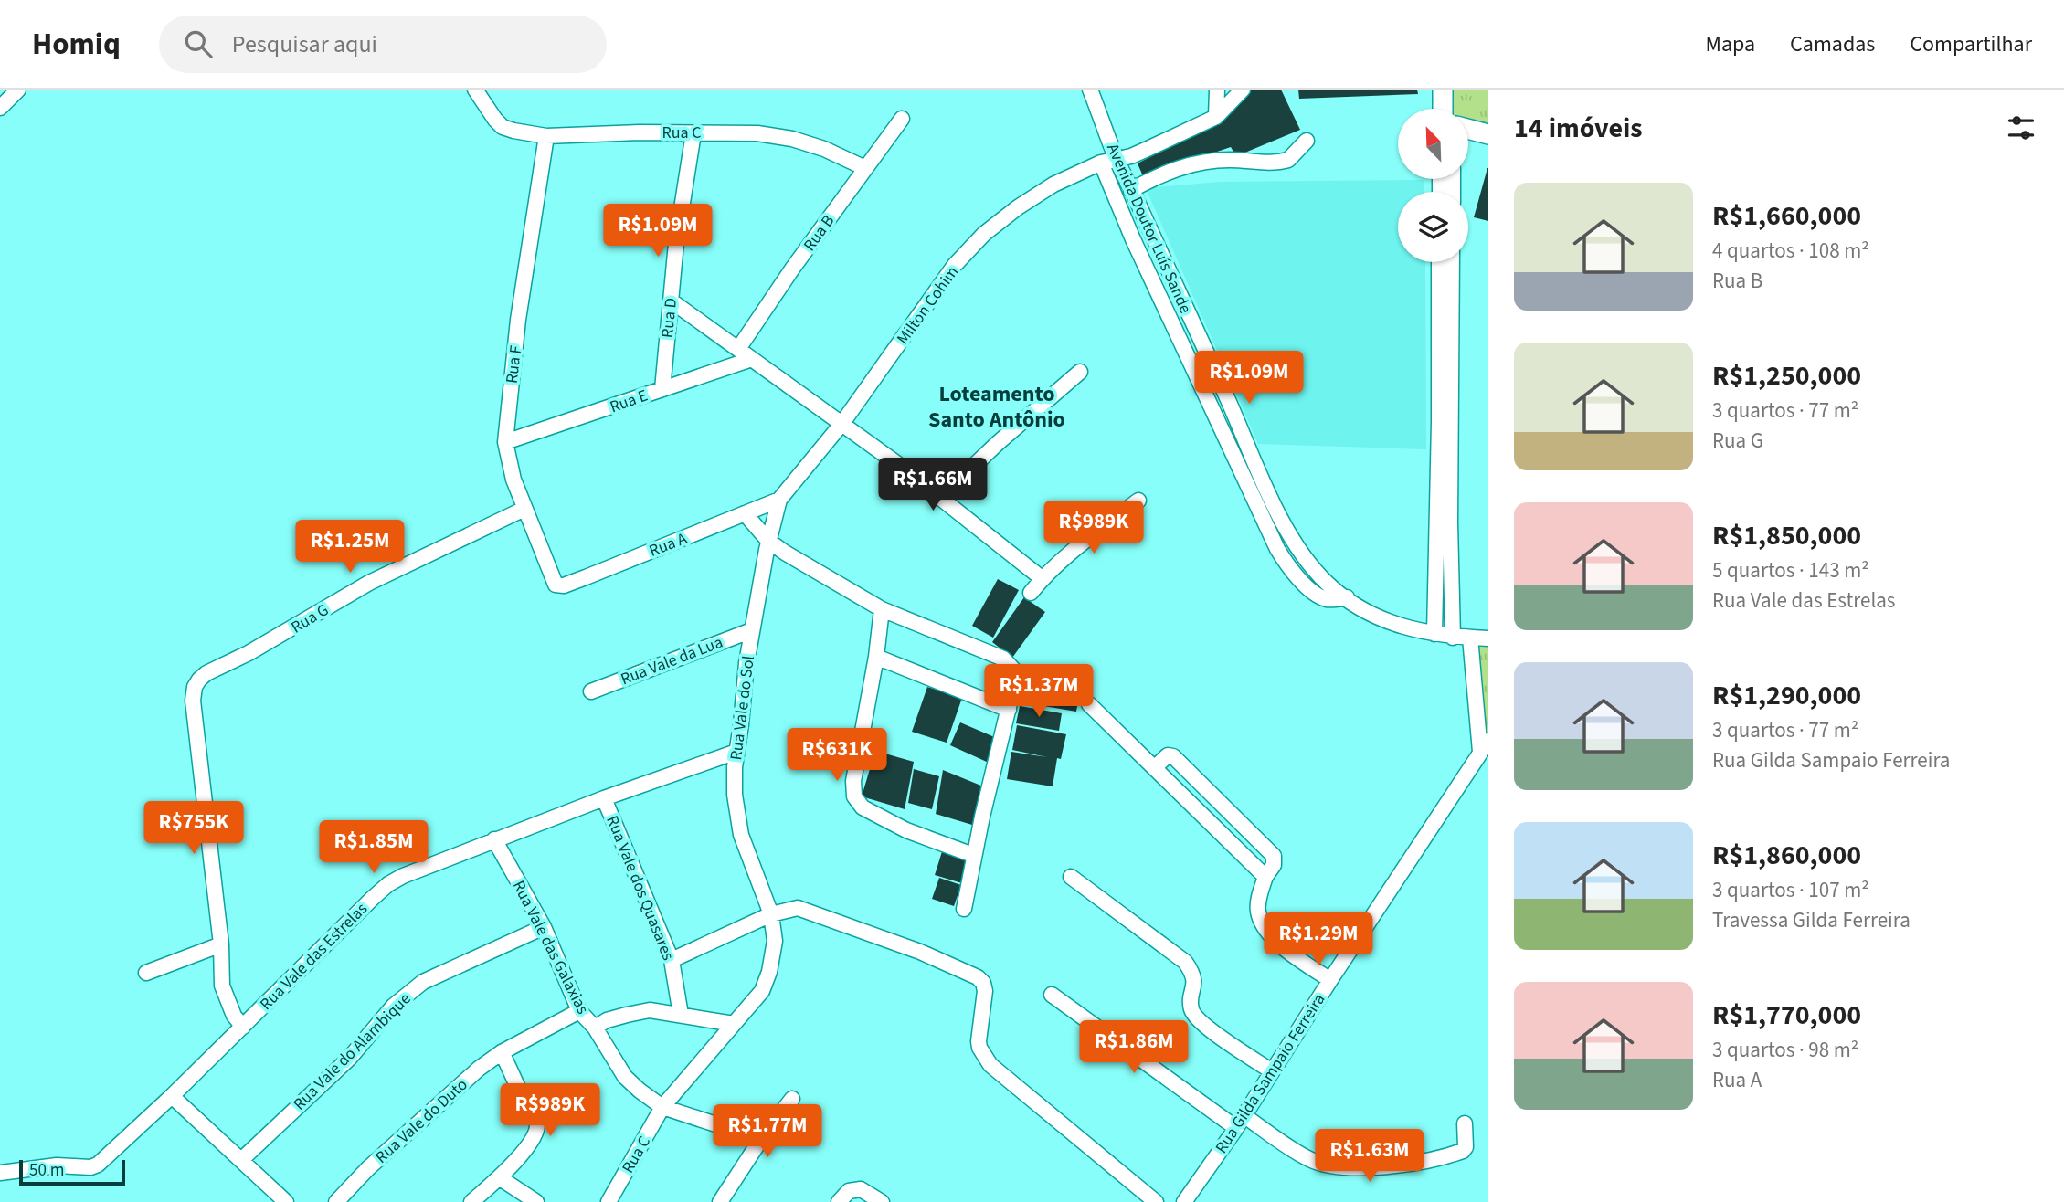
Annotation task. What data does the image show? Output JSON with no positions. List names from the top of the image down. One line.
{"streets":{"street":["Rua C","Avenida Doutor Luís Sande","Rua B","Milton Cohim","Rua D","Rua F","Rua E","Rua A","Rua G","Rua Vale da Lua","Rua Vale do Sol","Rua Vale dos Quasares","Rua Vale das Galaxias","Rua Vale das Estrelas","Rua Vale do Alambique","Rua Gilda Sampaio Ferreira","Rua Vale do Duto"]},"crossings":[["Rua C","Rua B"],["Rua C","Rua D"],["Rua C","Rua F"],["Rua C","Rua Vale do Sol"],["Rua C","Rua Vale das Galaxias"],["Avenida Doutor Luís Sande","Milton Cohim"],["Milton Cohim","Rua A"],["Milton Cohim","Rua Vale do Sol"],["Rua D","Rua E"],["Rua F","Rua E"],["Rua F","Rua A"],["Rua F","Rua G"],["Rua A","Rua Vale do Sol"],["Rua Vale da Lua","Rua Vale do Sol"],["Rua Vale do Sol","Rua Vale das Estrelas"],["Rua Vale dos Quasares","Rua Vale das Estrelas"],["Rua Vale das Galaxias","Rua Vale das Estrelas"],["Rua Vale das Galaxias","Rua Vale do Alambique"],["Rua Vale das Galaxias","Rua Vale do Duto"]],"districts":["Loteamento Santo Antônio"],"scale_bar":"50 m","north":"top left","page":{"header":"Homiq","search":"Pesquisar aqui","nav":["Mapa","Camadas","Compartilhar"],"heading":"14 imóveis","list":[{"name":"R$1,660,000","note":"4 quartos · 108 m² · Rua B"},{"name":"R$1,250,000","note":"3 quartos · 77 m² · Rua G"},{"name":"R$1,850,000","note":"5 quartos · 143 m² · Rua Vale das Estrelas"},{"name":"R$1,290,000","note":"3 quartos · 77 m² · Rua Gilda Sampaio Ferreira"},{"name":"R$1,860,000","note":"3 quartos · 107 m² · Travessa Gilda Ferreira"},{"name":"R$1,770,000","note":"3 quartos · 98 m² · Rua A"}],"price":["R$1.09M","R$1.09M","R$1.66M","R$989K","R$1.25M","R$1.37M","R$631K","R$755K","R$1.85M","R$1.29M","R$1.86M","R$989K","R$1.77M","R$1.63M"],"scale":"50 m"}}
